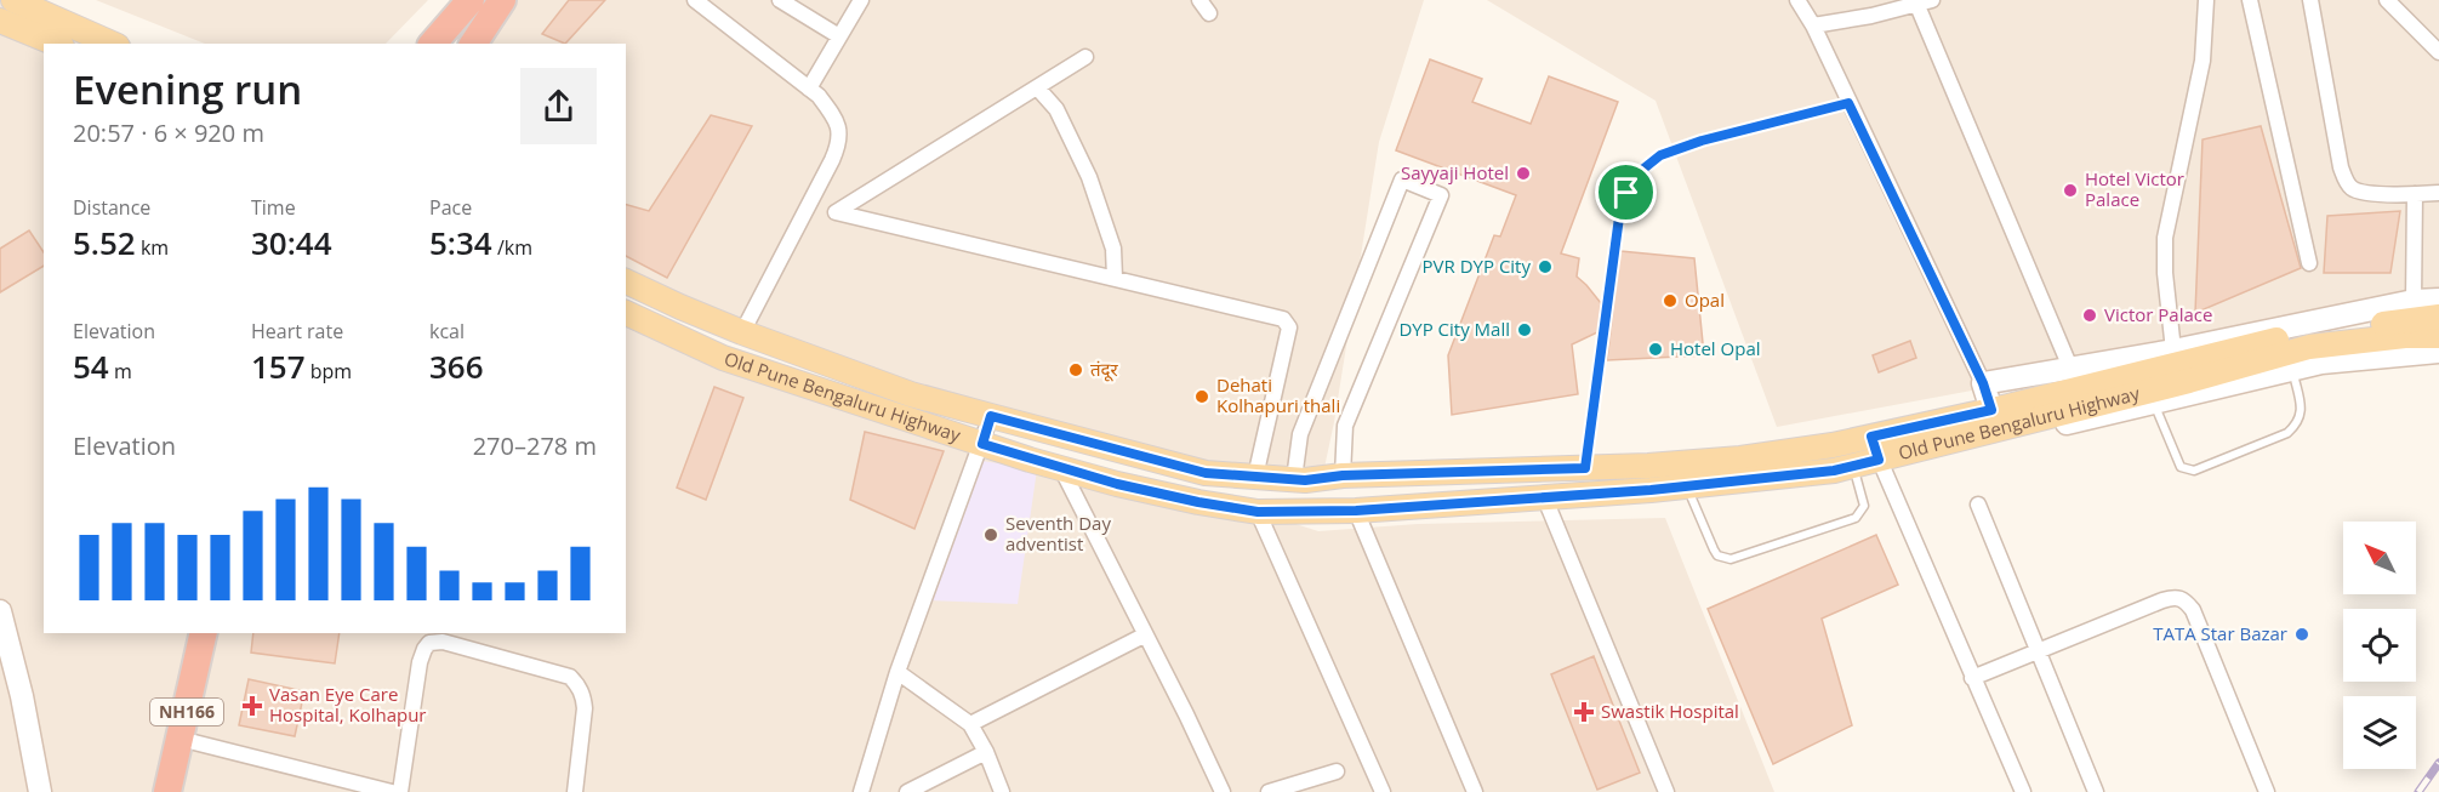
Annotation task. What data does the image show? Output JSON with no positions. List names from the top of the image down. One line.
{"streets":{"highway":["NH166"],"main road":["Old Pune Bengaluru Highway"]},"places":{"other":["Sayyaji Hotel","Hotel Victor Palace","PVR DYP City","Opal","Victor Palace","DYP City Mall","Hotel Opal","तंदूर","Dehati Kolhapuri thali","Seventh Day adventist","TATA Star Bazar"],"health":["Vasan Eye Care Hospital, Kolhapur","Swastik Hospital"]},"north":"top left","page":{"heading":["Evening run","20:57 · 6 × 920 m"],"stats":[["Distance","5.52 km"],["Time","30:44"],["Pace","5:34 /km"],["Elevation","54 m"],["Heart rate","157 bpm"],["kcal","366"]],"chart":["Elevation","270–278 m"]}}
